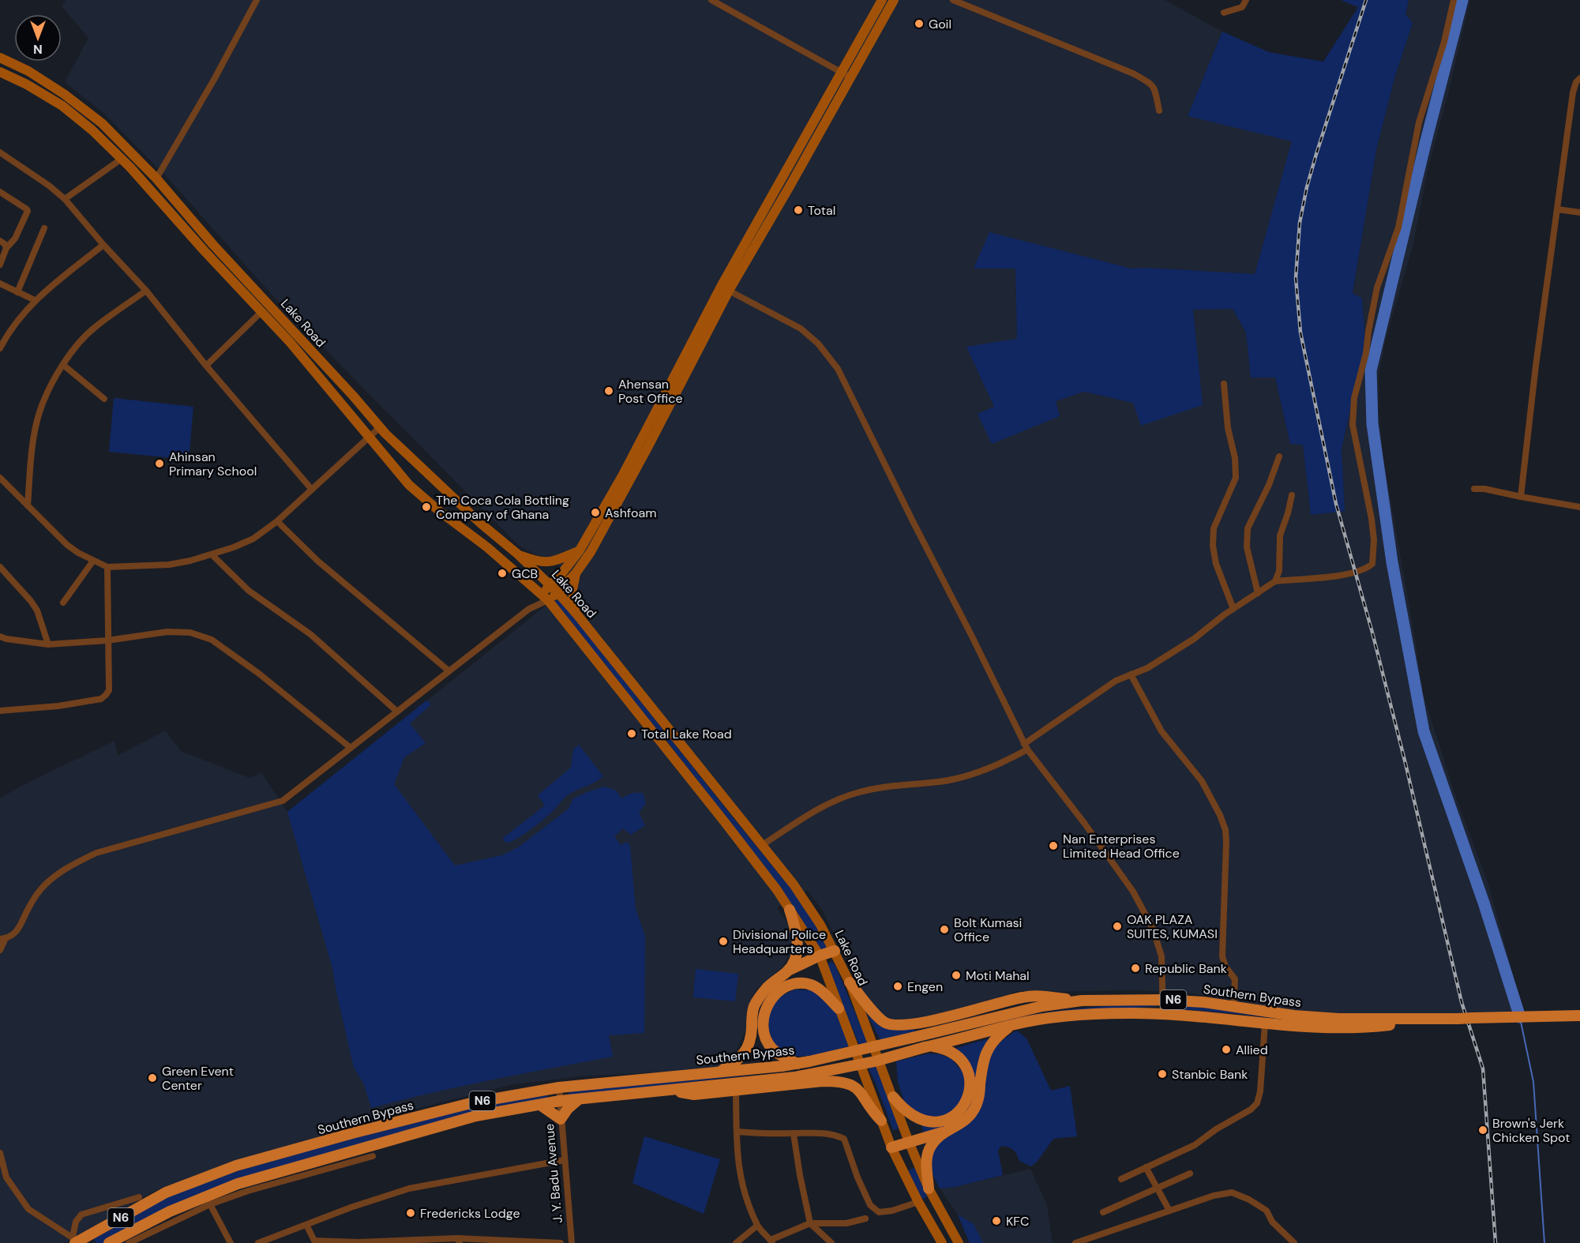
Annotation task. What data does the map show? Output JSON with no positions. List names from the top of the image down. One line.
{"streets":{"highway":["Southern Bypass","N6"],"main road":["Lake Road"],"street":["J. Y. Badu Avenue"]},"crossings":[["Southern Bypass","J. Y. Badu Avenue"]],"places":["Goil","Total","Ahensan Post Office","Ahinsan Primary School","The Coca Cola Bottling Company of Ghana","Ashfoam","GCB","Total Lake Road","Nan Enterprises Limited Head Office","OAK PLAZA SUITES, KUMASI","Bolt Kumasi Office","Divisional Police Headquarters","Republic Bank","Moti Mahal","Engen","Allied","Stanbic Bank","Green Event Center","Brown's Jerk Chicken Spot","Fredericks Lodge","KFC"],"north":"bottom"}
